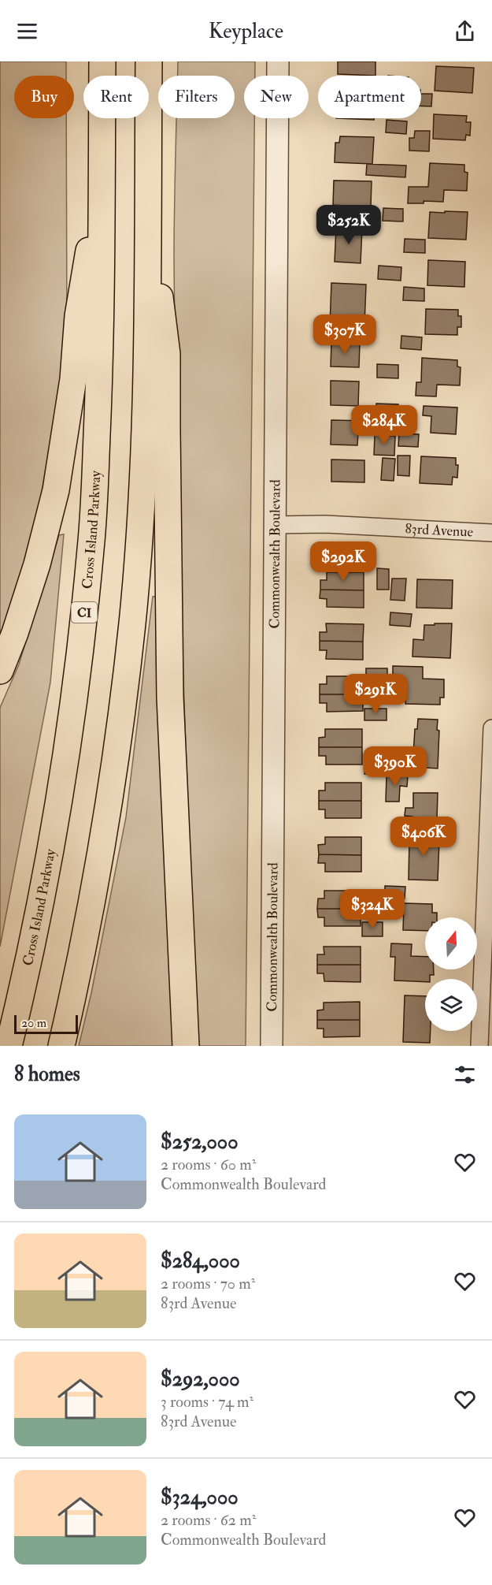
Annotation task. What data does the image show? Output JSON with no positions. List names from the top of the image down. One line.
{"streets":{"highway":["Cross Island Parkway","CI"],"street":["83rd Avenue","Commonwealth Boulevard"]},"crossings":[["83rd Avenue","Commonwealth Boulevard"]],"scale_bar":"20 m","north":"top","page":{"header":"Keyplace","chip":["Buy","Rent","Filters","New","Apartment"],"price":["$252K","$307K","$284K","$292K","$291K","$390K","$406K","$324K"],"scale":"20 m","heading":"8 homes","list":[{"name":"$252,000","note":"2 rooms · 60 m² · Commonwealth Boulevard"},{"name":"$284,000","note":"2 rooms · 70 m² · 83rd Avenue"},{"name":"$292,000","note":"3 rooms · 74 m² · 83rd Avenue"},{"name":"$324,000","note":"2 rooms · 62 m² · Commonwealth Boulevard"}]}}
